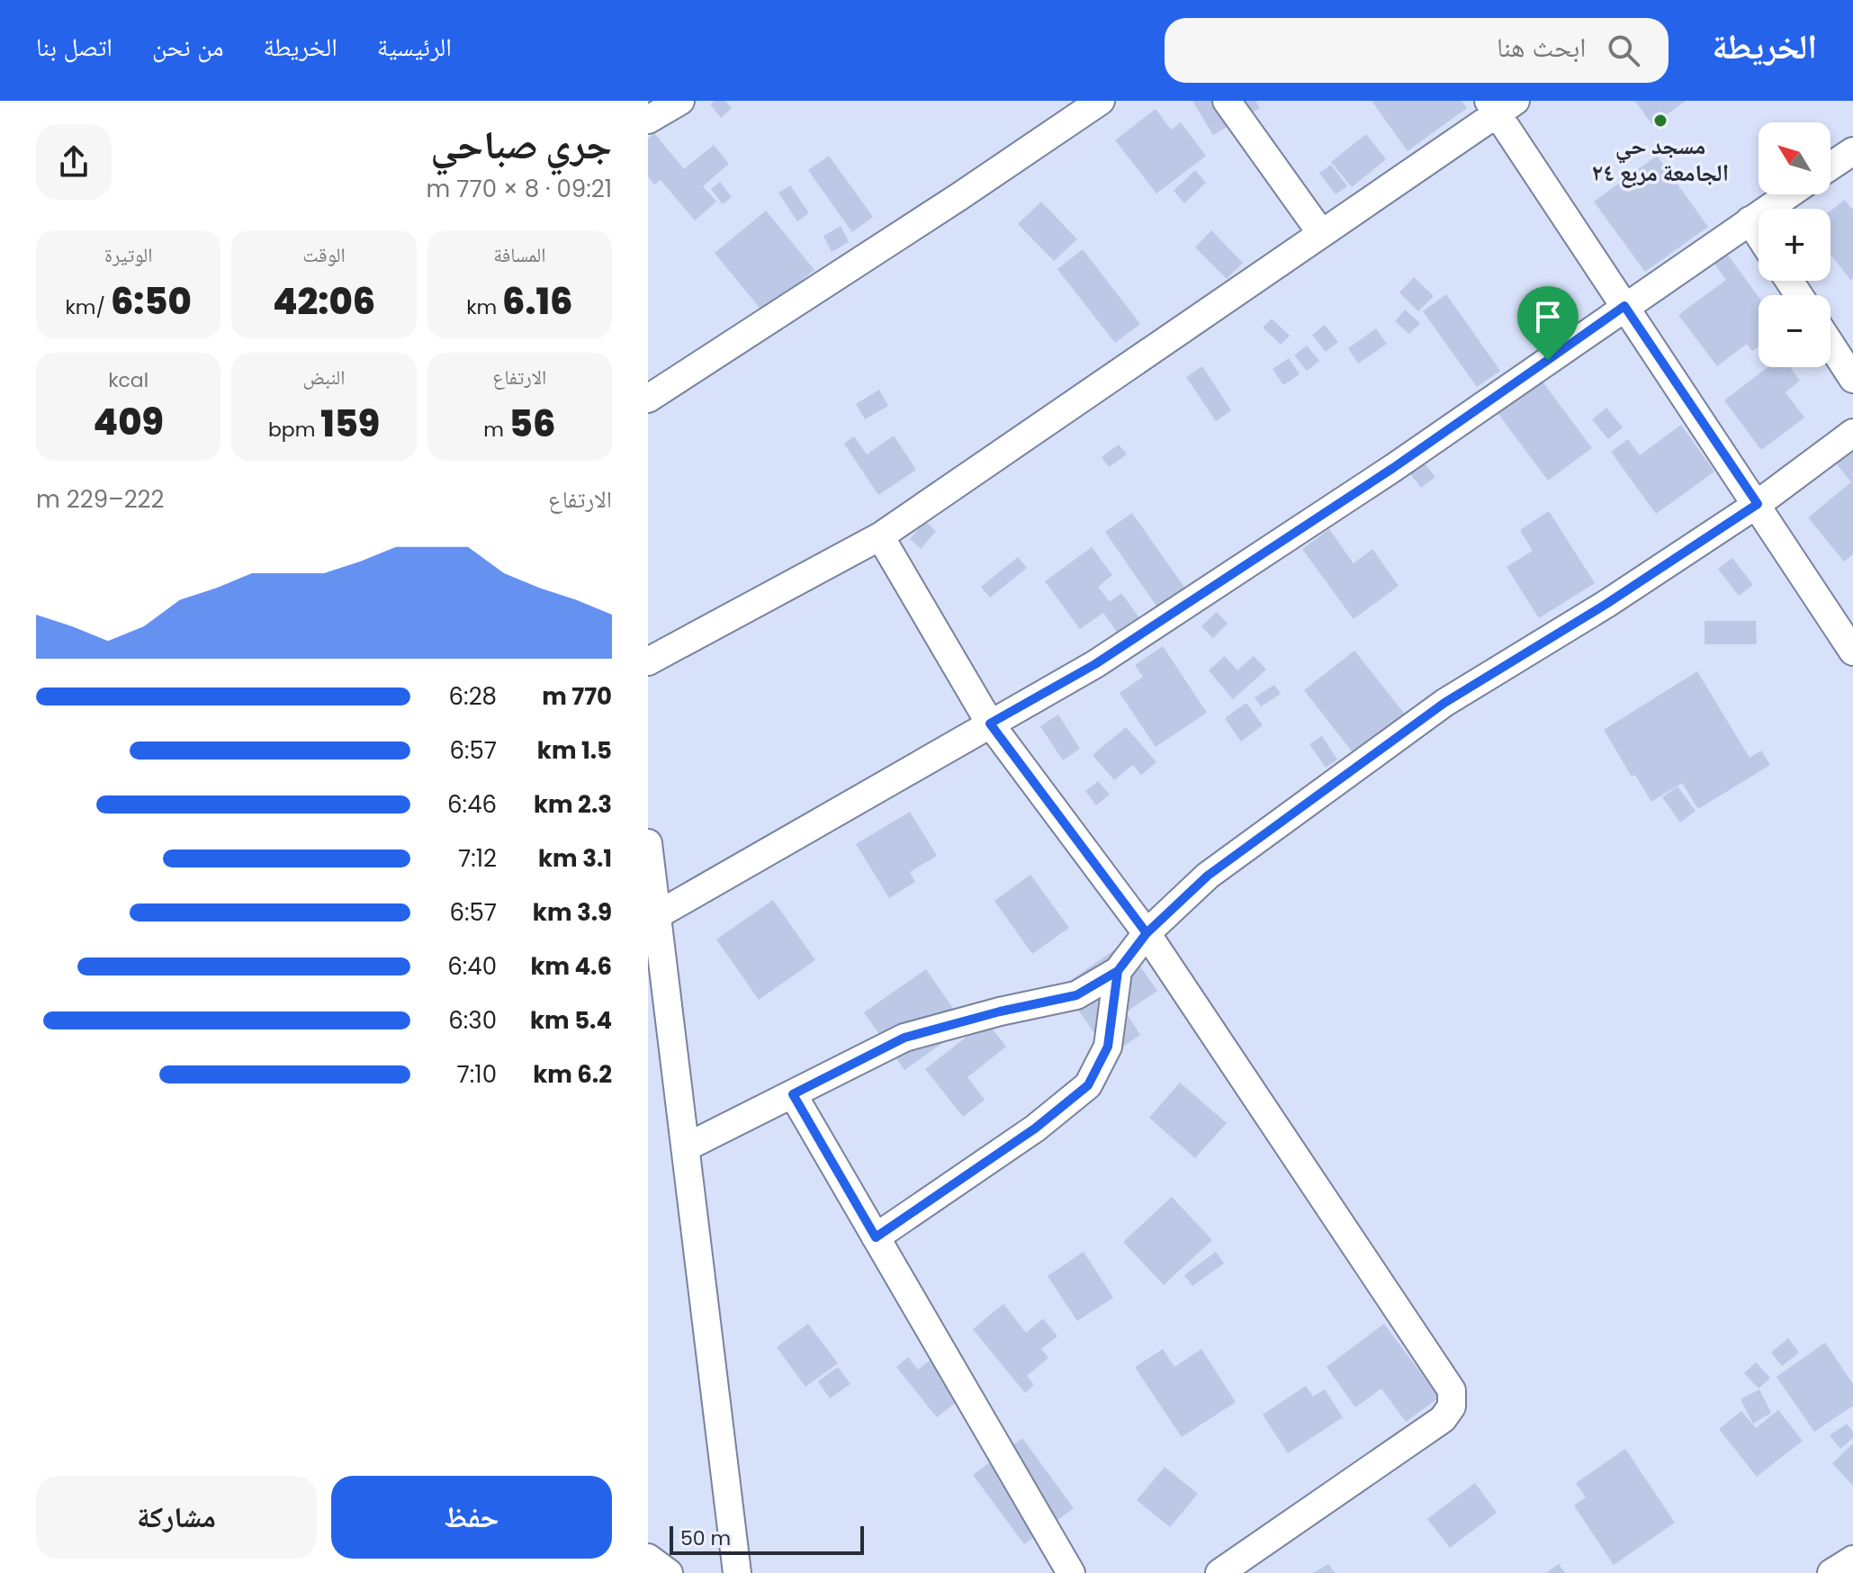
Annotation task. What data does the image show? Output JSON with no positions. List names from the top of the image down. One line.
{"places":["مسجد حي الجامعة مربع ٢٤"],"scale_bar":"50 m","north":"top left","page":{"header":"الخريطة","search":"ابحث هنا","nav":["الرئيسية","الخريطة","من نحن","اتصل بنا"],"heading":["جري صباحي","09:21 · 8 × 770 m"],"map_buttons":["+","−"],"stats":[["المسافة","6.16 km"],["الوقت","42:06"],["الوتيرة","6:50 /km"],["الارتفاع","56 m"],["النبض","159 bpm"],["kcal","409"]],"chart":["الارتفاع","222–229 m"],"list":[{"name":"770 m","note":"6:28"},{"name":"1.5 km","note":"6:57"},{"name":"2.3 km","note":"6:46"},{"name":"3.1 km","note":"7:12"},{"name":"3.9 km","note":"6:57"},{"name":"4.6 km","note":"6:40"},{"name":"5.4 km","note":"6:30"},{"name":"6.2 km","note":"7:10"}],"buttons":["حفظ","مشاركة"],"scale":"50 m"}}
